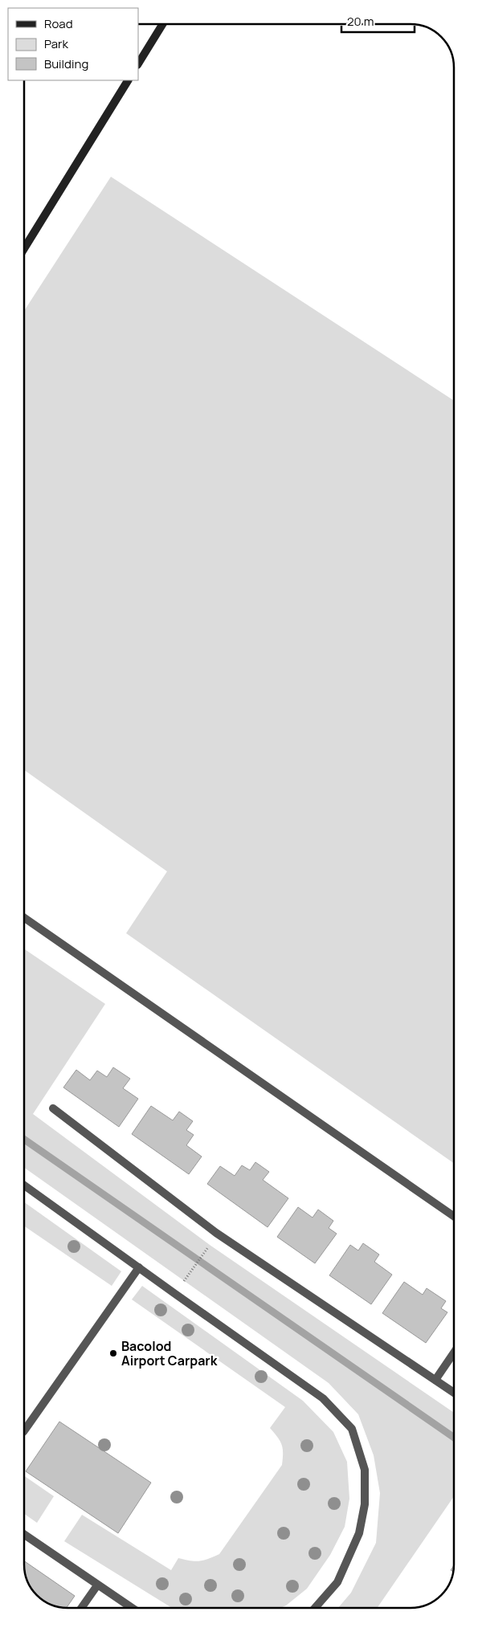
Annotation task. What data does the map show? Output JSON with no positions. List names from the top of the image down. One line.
{"places":["Bacolod Airport Carpark"],"legend":["Road","Park","Building"],"scale_bar":"20 m"}
